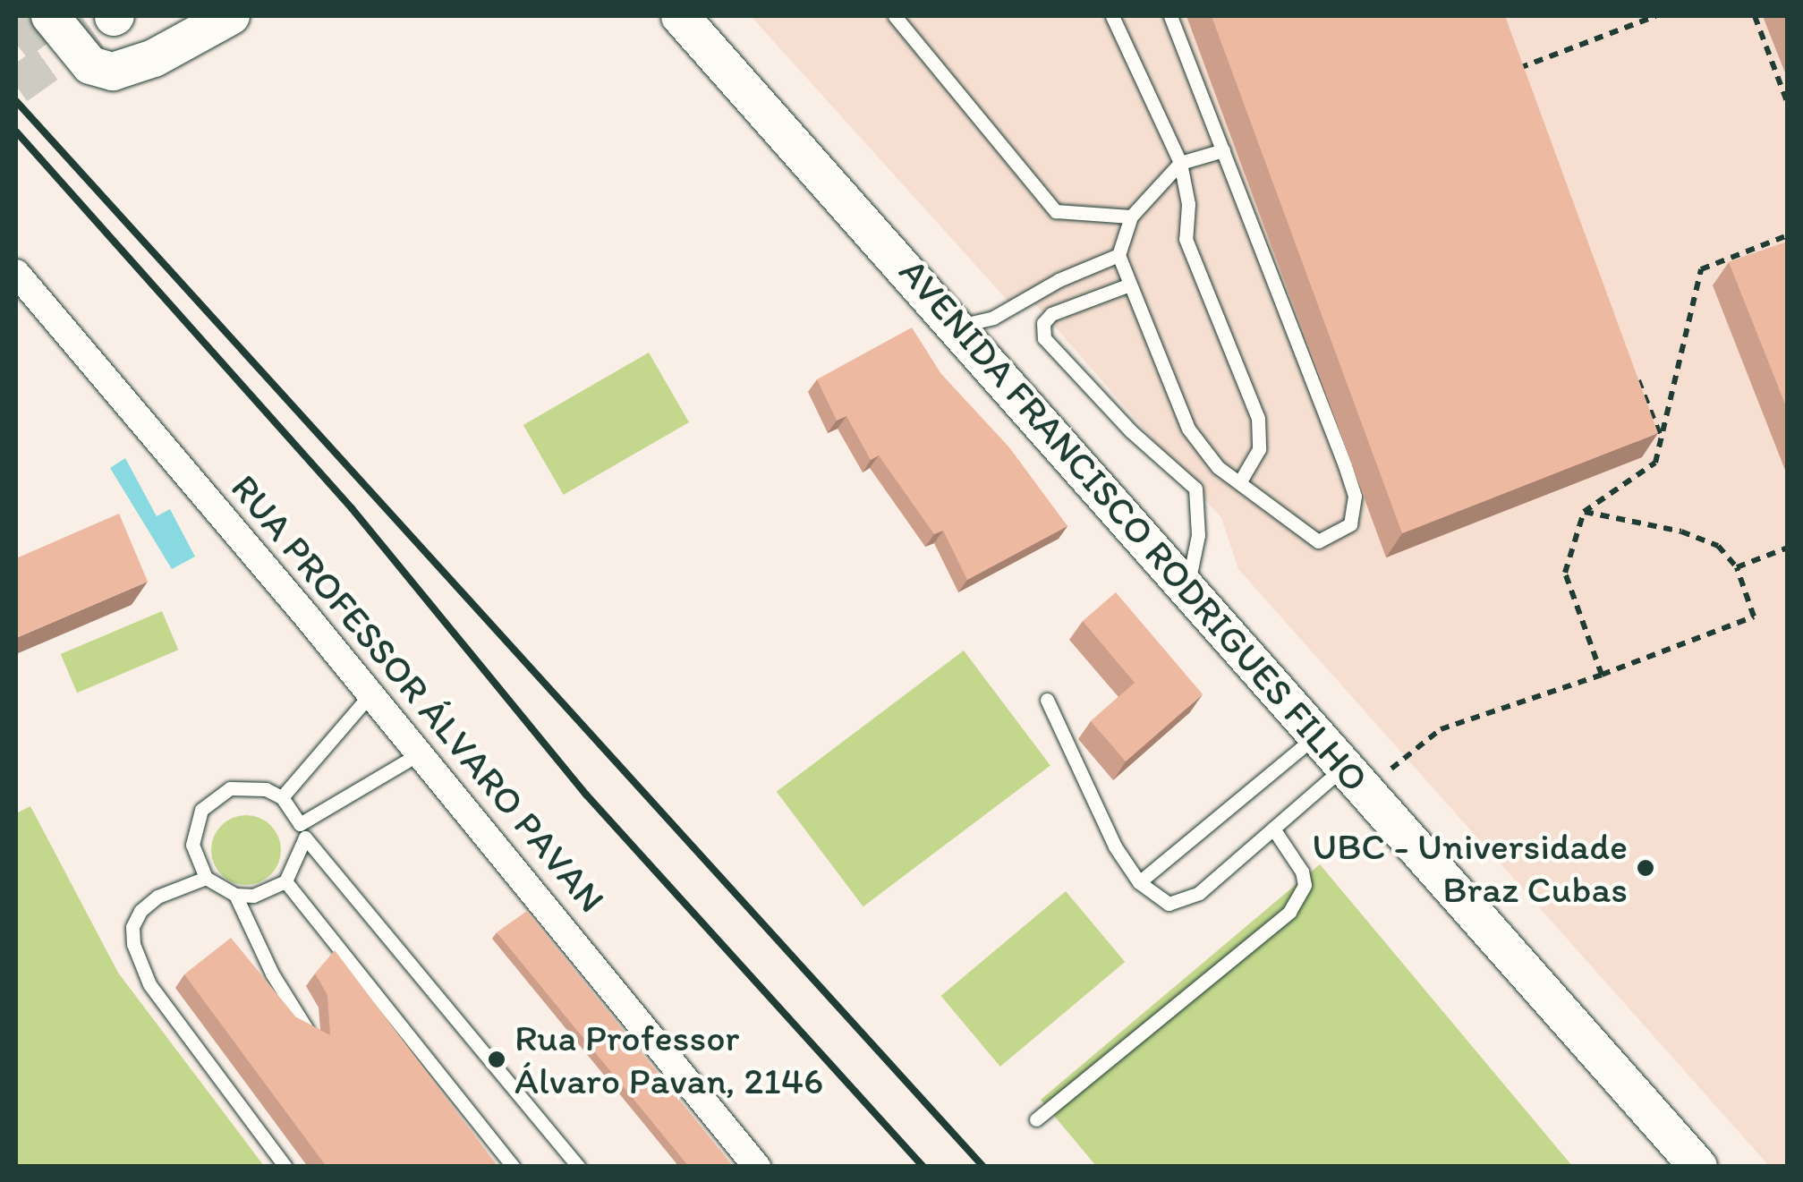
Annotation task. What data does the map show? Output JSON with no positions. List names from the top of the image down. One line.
{"streets":{"main road":["AVENIDA FRANCISCO RODRIGUES FILHO"],"street":["RUA PROFESSOR ÁLVARO PAVAN"]},"places":["UBC - Universidade Braz Cubas","Rua Professor Álvaro Pavan, 2146"]}
